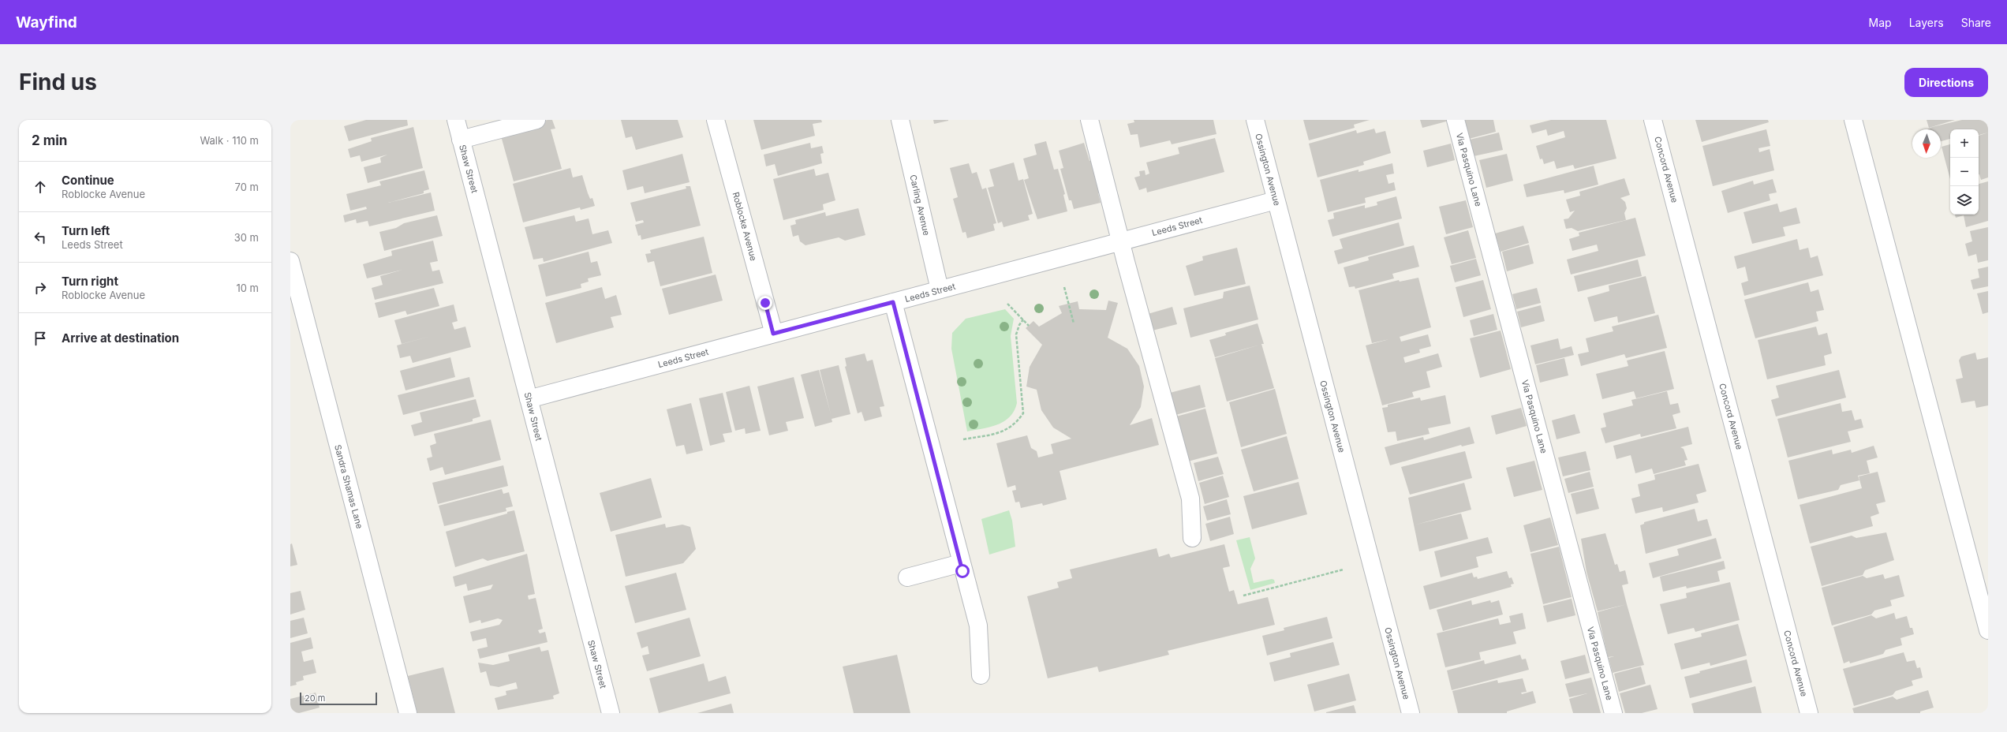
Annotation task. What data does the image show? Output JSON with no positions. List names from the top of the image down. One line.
{"streets":{"street":["Shaw Street","Ossington Avenue","Via Pasquino Lane","Concord Avenue","Carling Avenue","Roblocke Avenue","Leeds Street","Sandra Shamas Lane"]},"crossings":[["Shaw Street","Leeds Street"],["Ossington Avenue","Leeds Street"],["Carling Avenue","Leeds Street"],["Roblocke Avenue","Leeds Street"]],"scale_bar":"20 m","north":"bottom","page":{"header":"Wayfind","nav":["Map","Layers","Share"],"buttons":"Directions","title":"Find us","heading":["2 min","Walk · 110 m"],"map_buttons":["+","−"],"list":[["Continue","Roblocke Avenue","70 m"],["Turn left","Leeds Street","30 m"],["Turn right","Roblocke Avenue","10 m"],"Arrive at destination"],"scale":"20 m"}}
